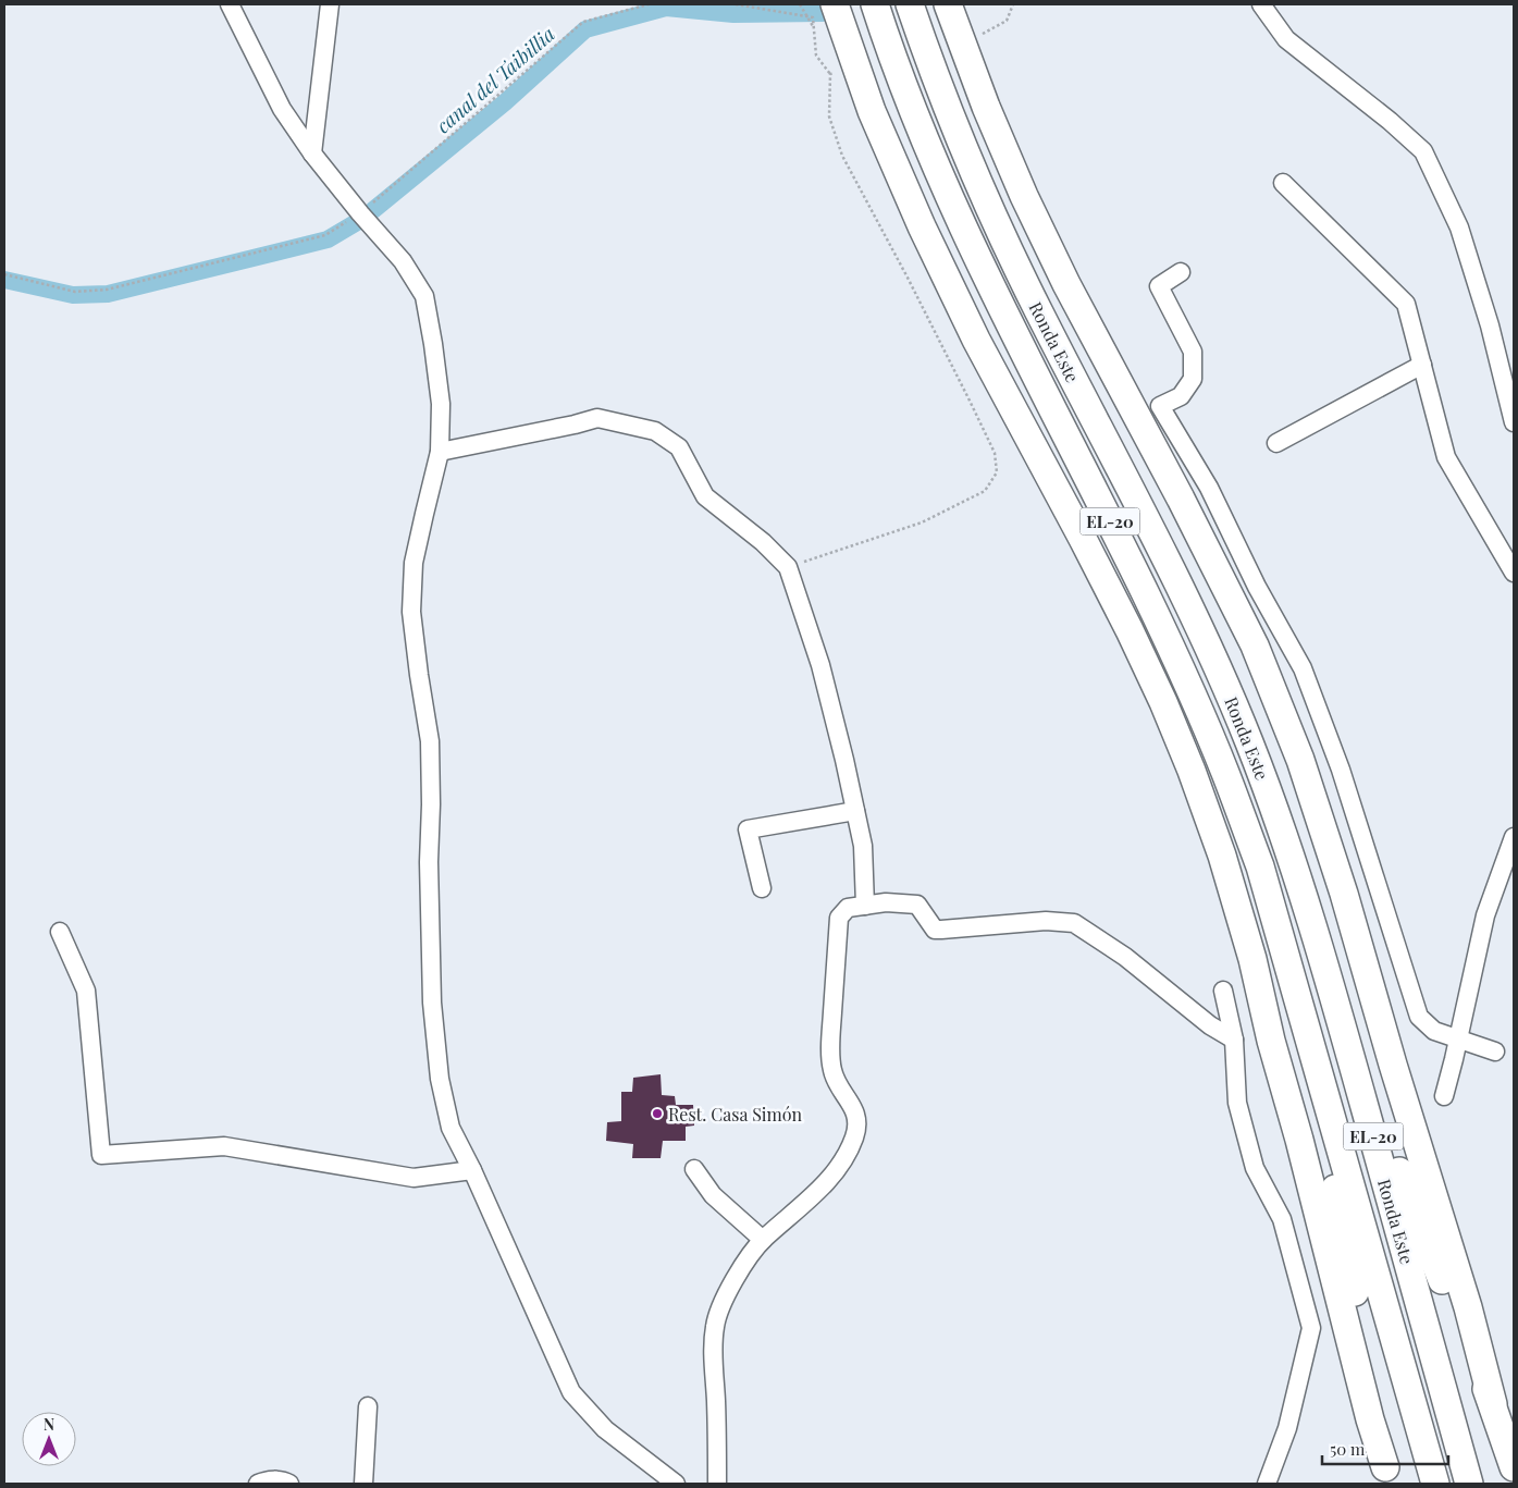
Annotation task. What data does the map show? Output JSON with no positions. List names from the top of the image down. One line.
{"streets":{"highway":["Ronda Este","EL-20"]},"crossings":[["Ronda Este","EL-20"]],"water":["canal del Taibillia"],"places":["Rest. Casa Simón"],"scale_bar":"50 m","north":"top"}
